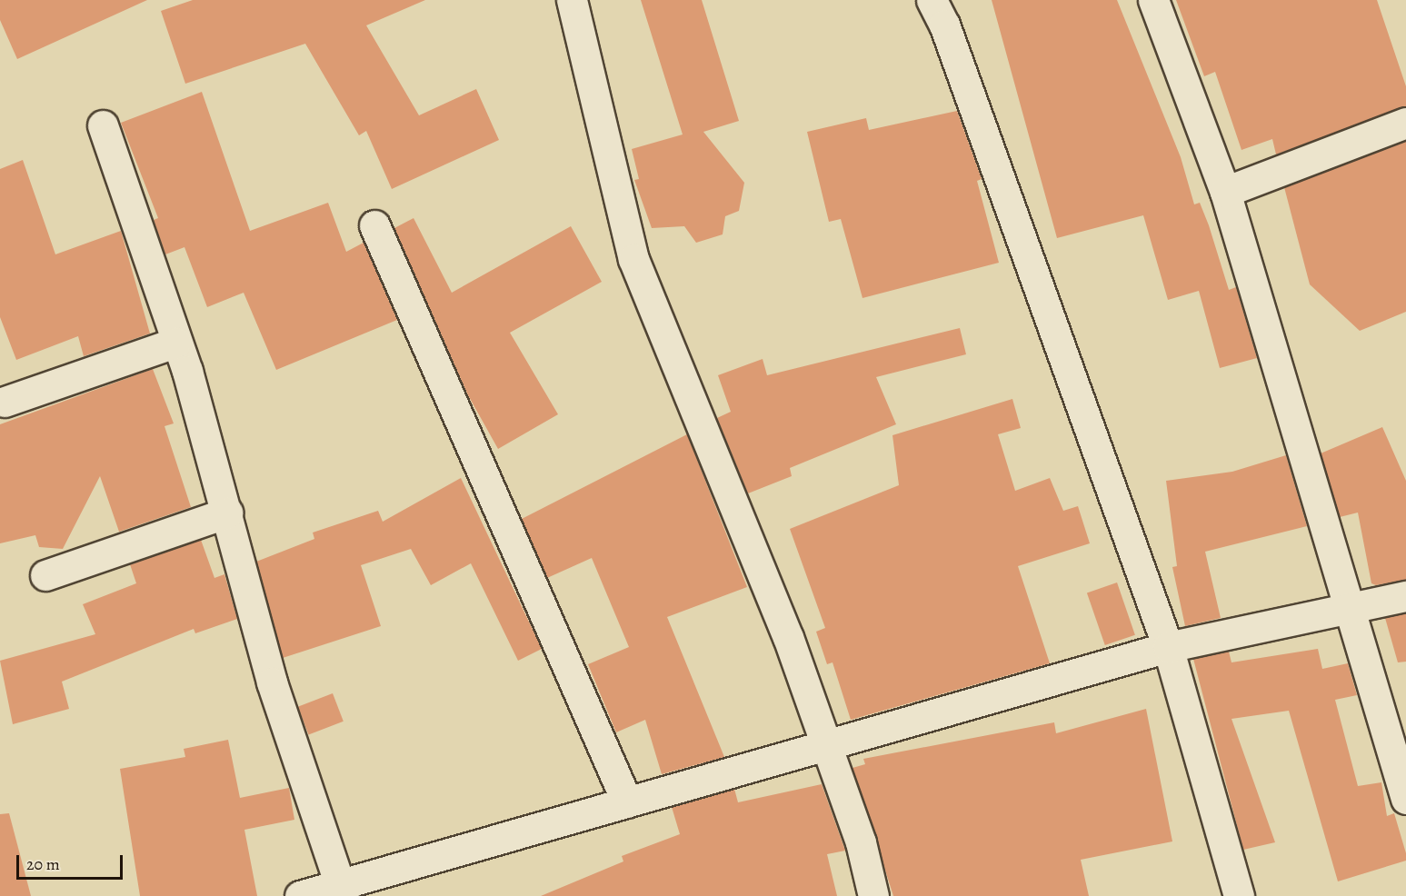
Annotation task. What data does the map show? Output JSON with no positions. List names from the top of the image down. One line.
{"scale_bar":"20 m"}
